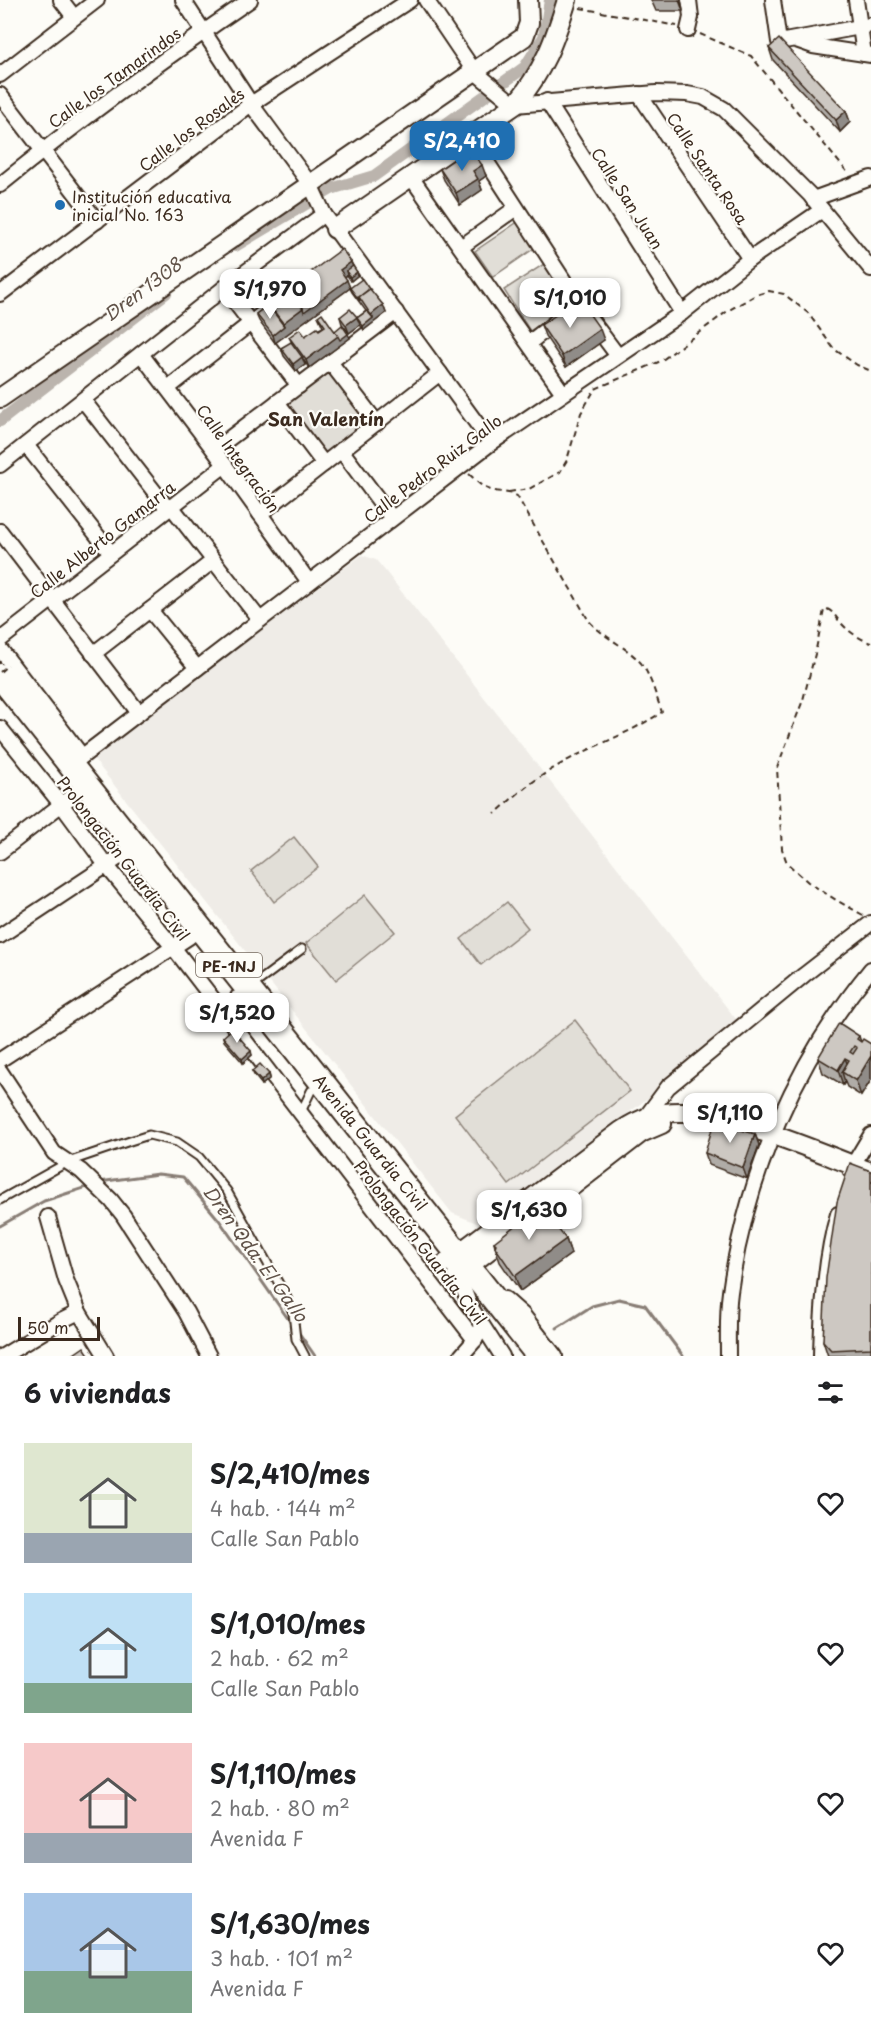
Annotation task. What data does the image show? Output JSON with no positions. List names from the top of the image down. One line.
{"streets":{"highway":["PE-1NJ","Avenida Guardia Civil"],"street":["Calle los Tamarindos","Calle los Rosales","Calle Santa Rosa","Calle San Juan","Calle Integración","Calle Pedro Ruiz Gallo","Calle Alberto Gamarra","Prolongación Guardia Civil"]},"crossings":[["Calle Santa Rosa","Calle Pedro Ruiz Gallo"],["Calle San Juan","Calle Pedro Ruiz Gallo"],["Calle Integración","Calle Pedro Ruiz Gallo"],["Calle Integración","Calle Alberto Gamarra"],["Calle Pedro Ruiz Gallo","Avenida Guardia Civil"],["Prolongación Guardia Civil","Avenida Guardia Civil"]],"districts":["San Valentín"],"water":["Dren 1308","Dren Qda. El Gallo"],"places":["Institución educativa inicial No. 163"],"scale_bar":"50 m","page":{"price":["S/2,410","S/1,970","S/1,010","S/1,520","S/1,110","S/1,630"],"scale":"50 m","heading":"6 viviendas","list":[{"name":"S/2,410/mes","note":"4 hab. · 144 m² · Calle San Pablo"},{"name":"S/1,010/mes","note":"2 hab. · 62 m² · Calle San Pablo"},{"name":"S/1,110/mes","note":"2 hab. · 80 m² · Avenida F"},{"name":"S/1,630/mes","note":"3 hab. · 101 m² · Avenida F"}]}}
